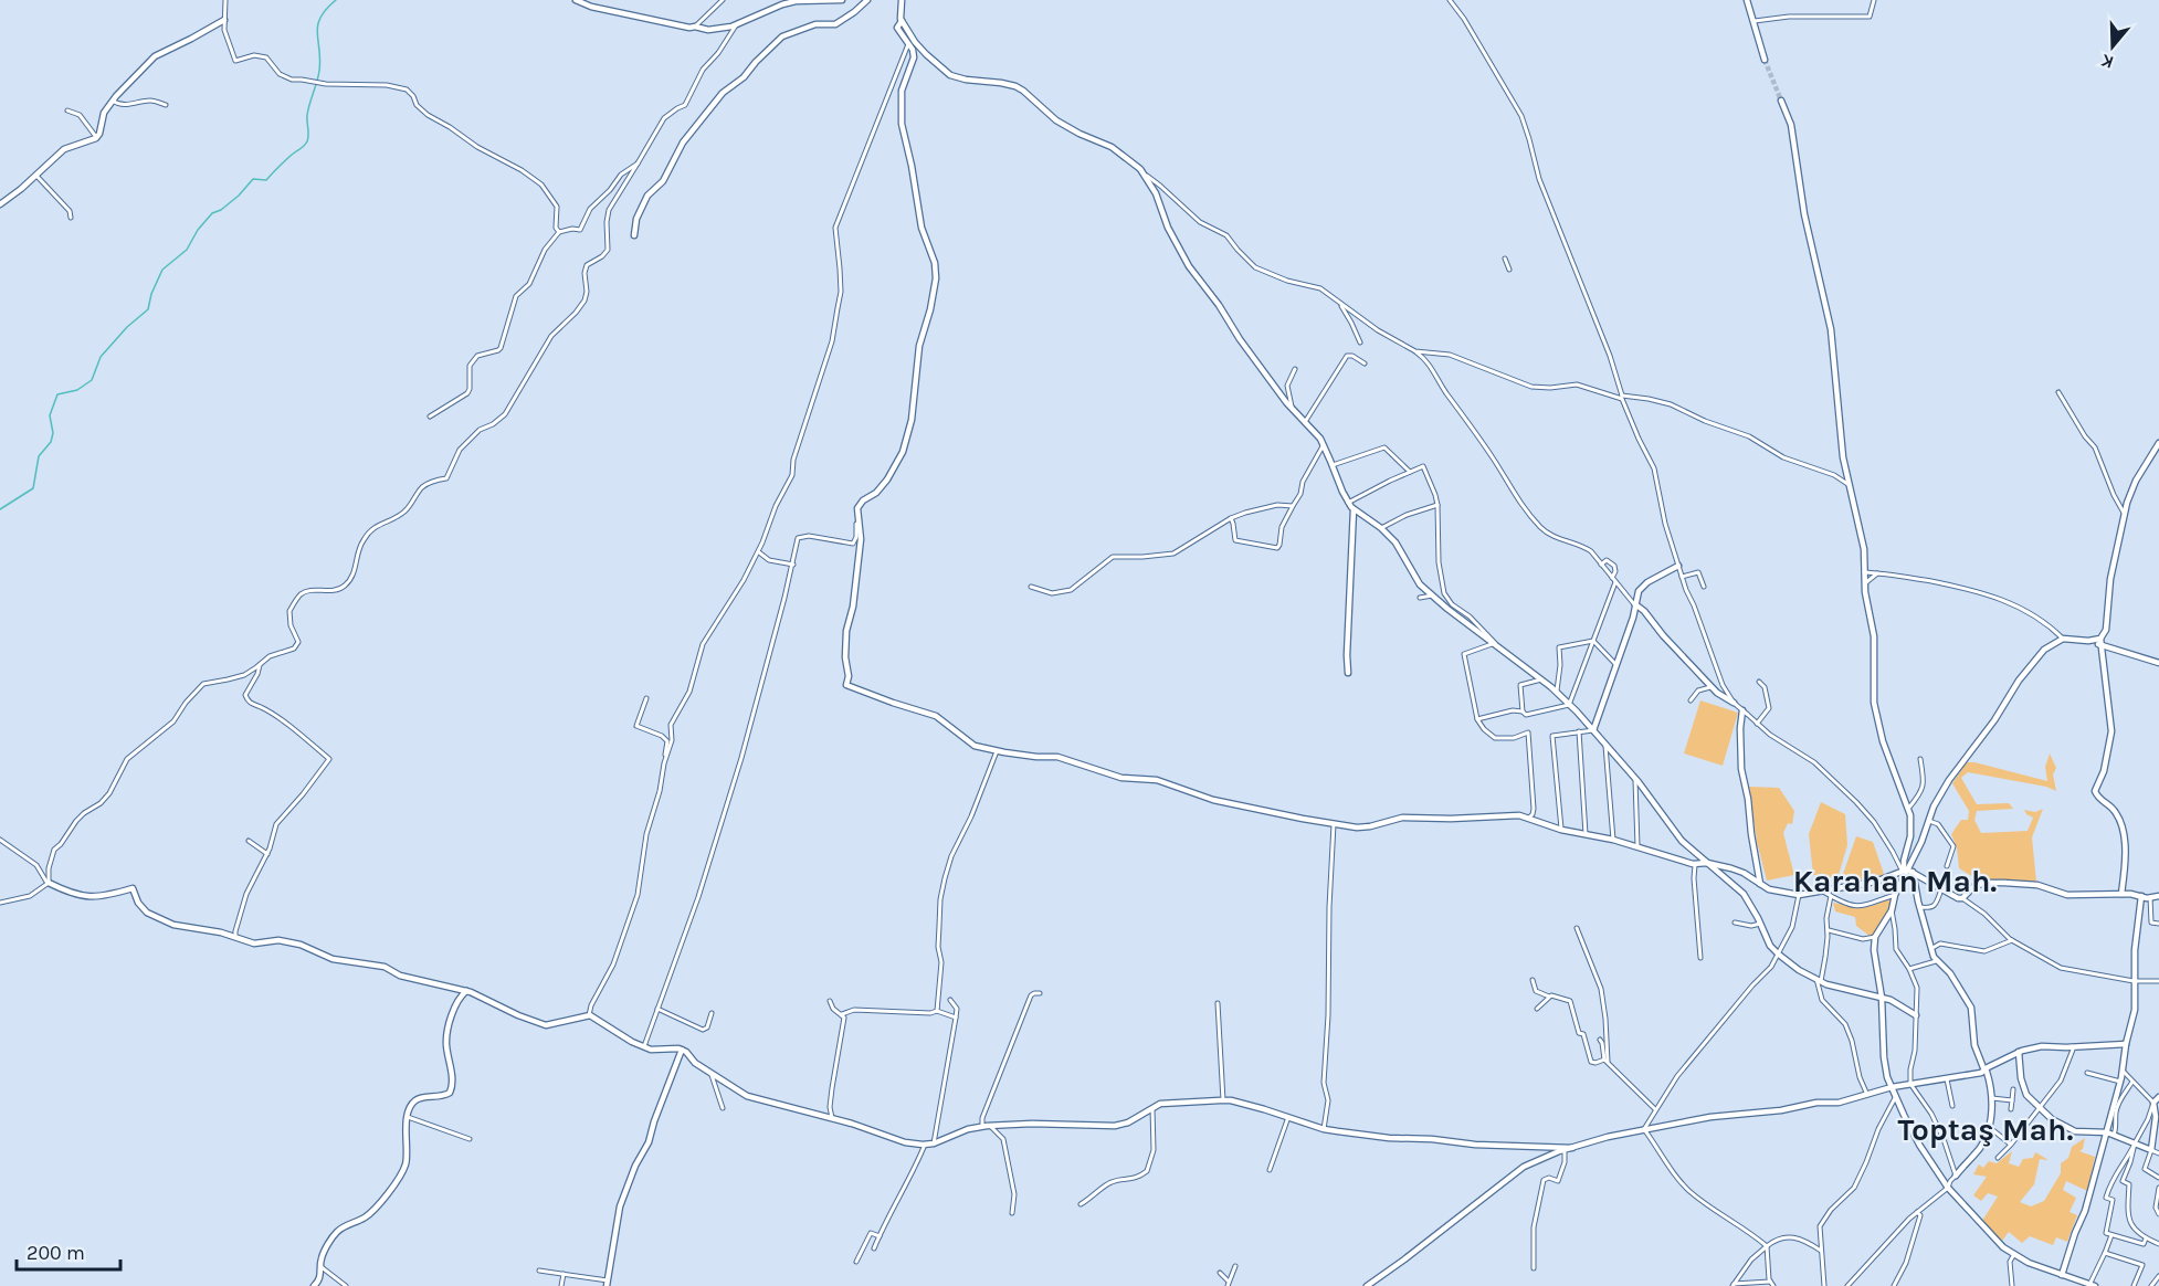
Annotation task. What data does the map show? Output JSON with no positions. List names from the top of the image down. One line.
{"districts":["Karahan Mah.","Toptaş Mah."],"scale_bar":"200 m","north":"bottom"}
